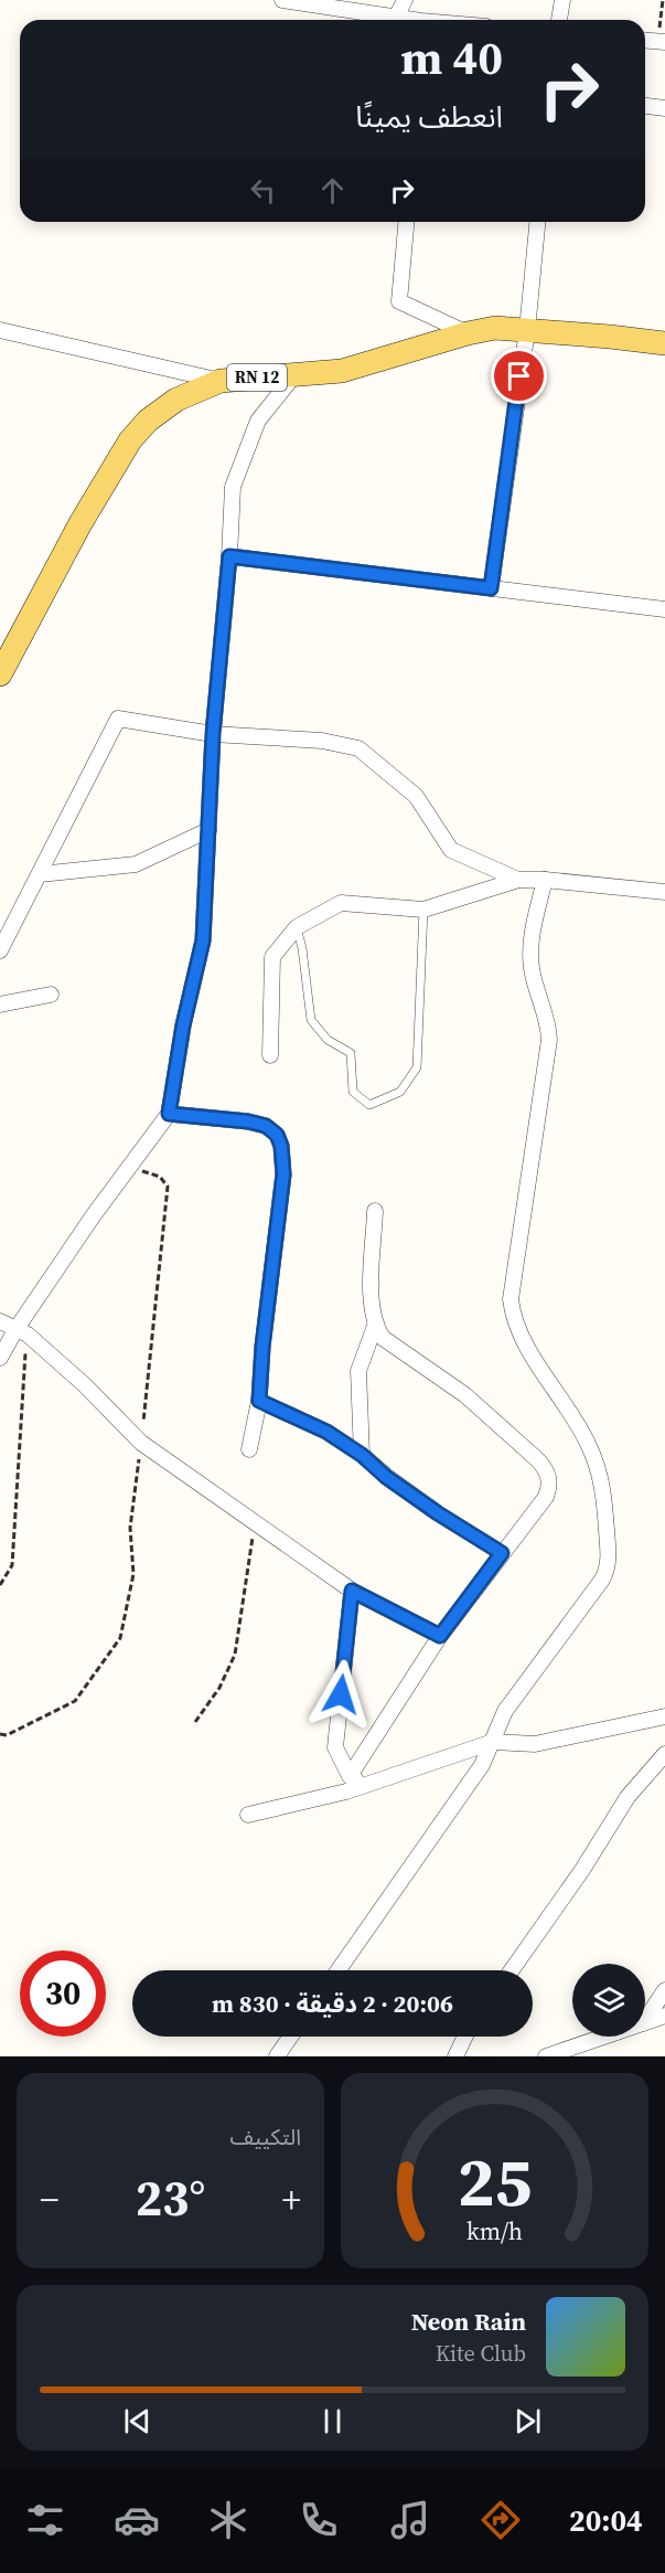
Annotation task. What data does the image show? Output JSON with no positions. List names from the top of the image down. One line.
{"streets":{"main road":["RN 12"]},"page":{"turn":["40 m","انعطف يمينًا"],"limit":"30","trip":"20:06 · 2 دقيقة · 830 m","tile":"التكييف","heat":["−","23°","+"],"song":["Neon Rain","Kite Club"],"tabs":"20:04","gauge":["25","km/h"]}}
